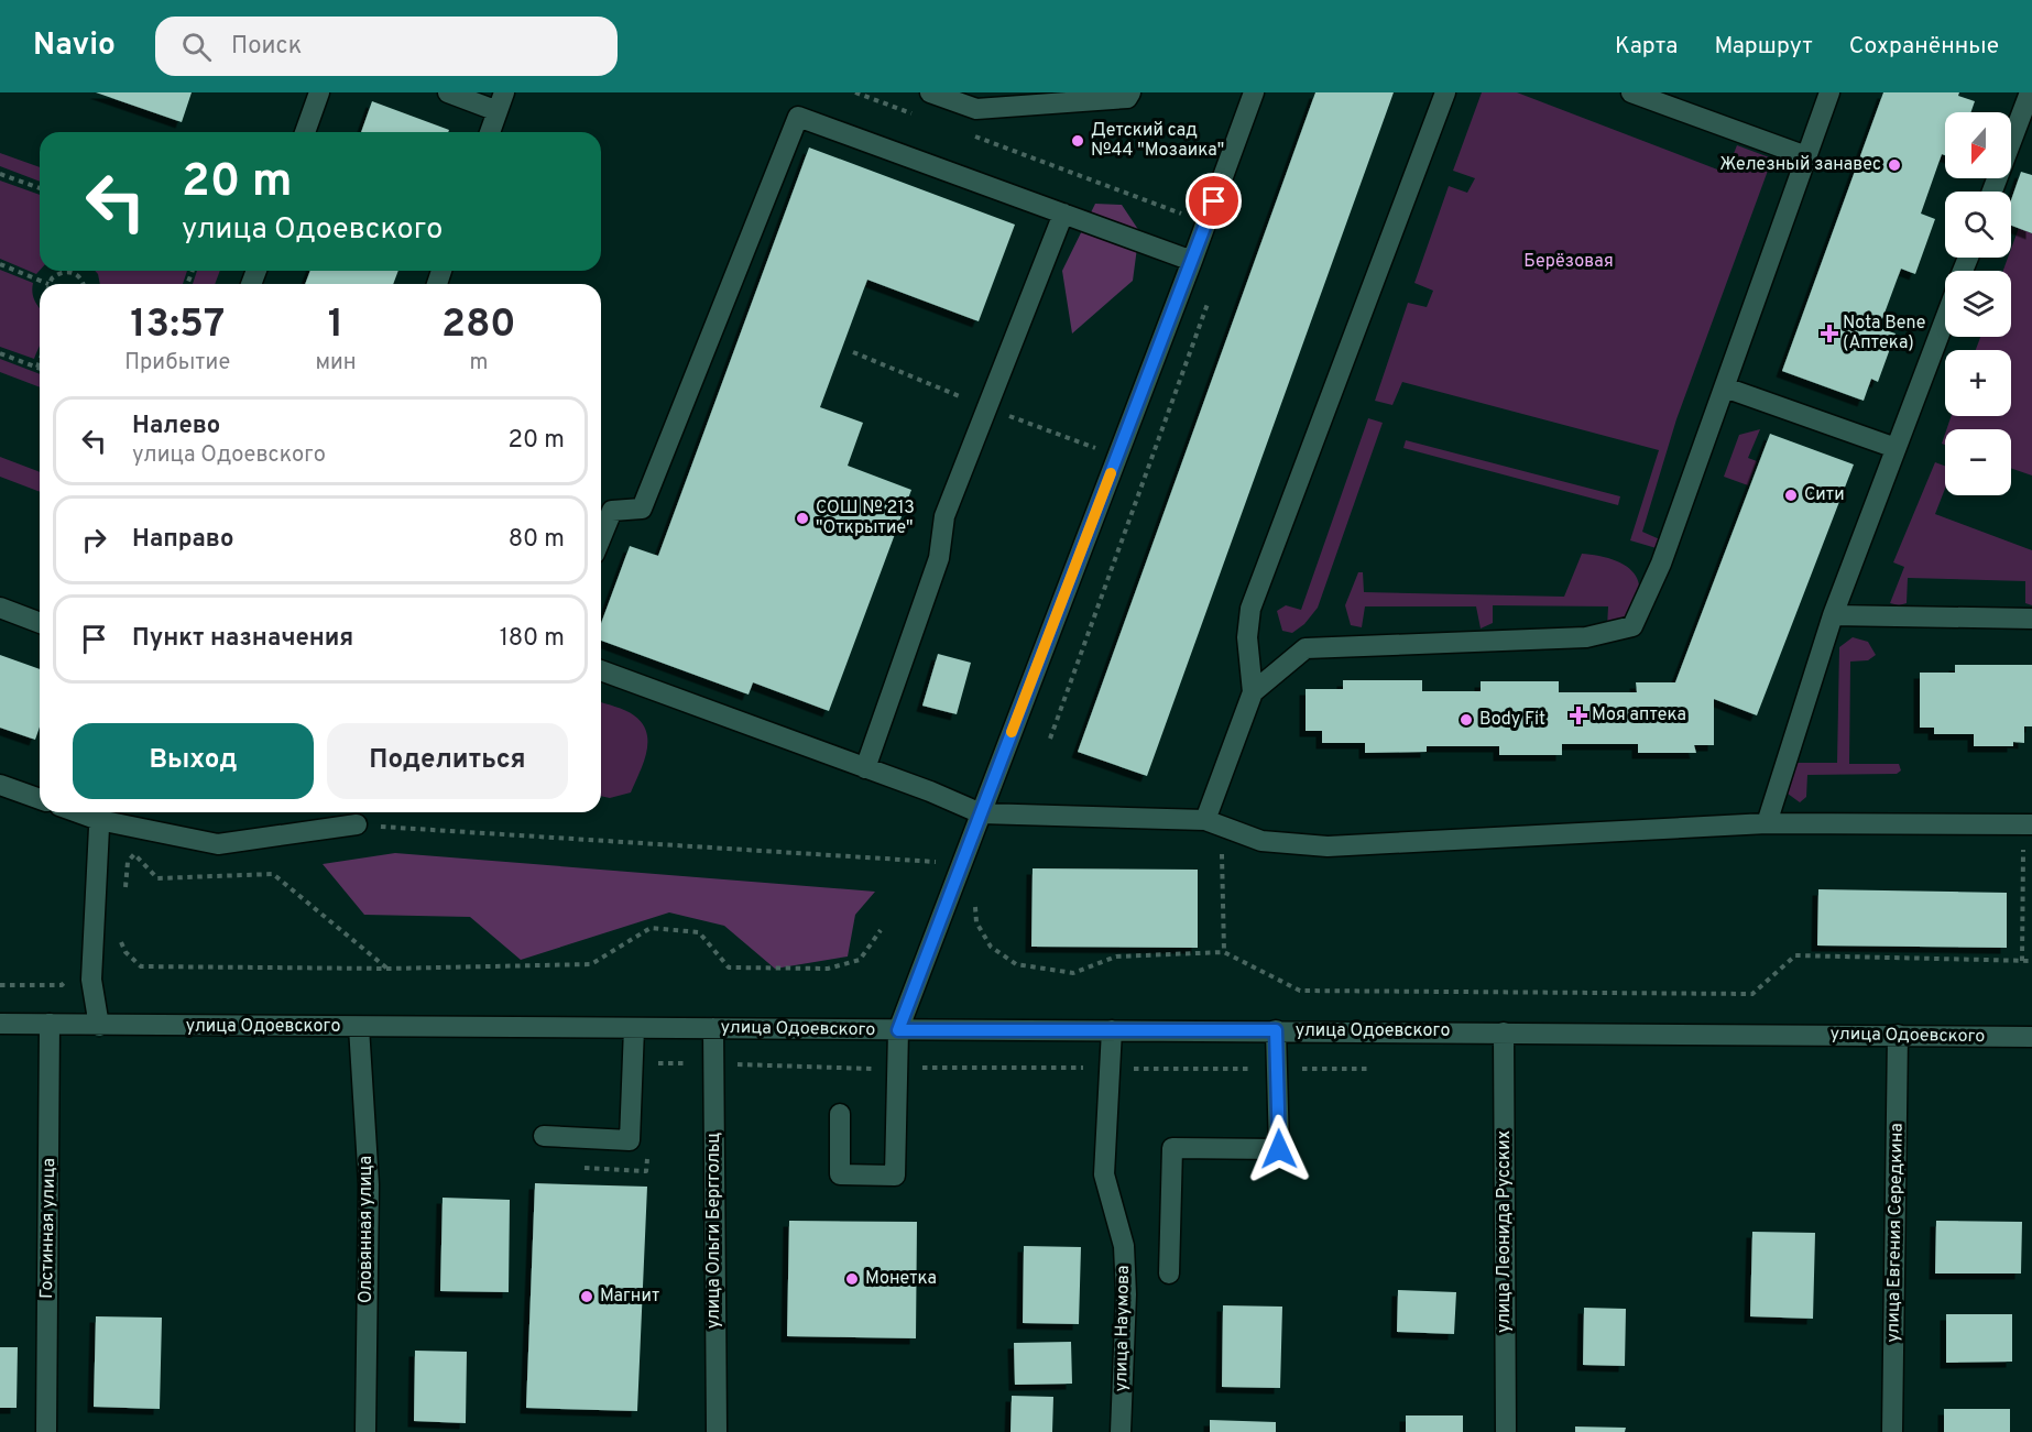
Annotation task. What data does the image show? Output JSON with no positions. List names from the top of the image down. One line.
{"streets":{"street":["улица Одоевского","Гостинная улица","Оловянная улица","улица Ольги Берггольц","улица Леонида Русских","улица Евгения Середкина","улица Наумова"]},"crossings":[["улица Одоевского","Гостинная улица"],["улица Одоевского","Оловянная улица"],["улица Одоевского","улица Ольги Берггольц"],["улица Одоевского","улица Леонида Русских"],["улица Одоевского","улица Евгения Середкина"],["улица Одоевского","улица Наумова"]],"parks":["Берёзовая"],"places":{"other":["Детский сад №44 \"Мозаика\"","Железный занавес","Сити","СОШ № 213 \"Открытие\"","Body Fit","Монетка","Магнит"],"health":["Nota Bene (Аптека)","Моя аптека"]},"north":"bottom","page":{"header":"Navio","search":"Поиск","nav":["Карта","Маршрут","Сохранённые"],"map_buttons":["+","−"],"turn":["20 m","улица Одоевского"],"eta":["13:57","Прибытие","1","мин","280","m"],"list":[{"name":"Налево","note":"улица Одоевского","value":"20 m"},{"name":"Направо","value":"80 m"},{"name":"Пункт назначения","value":"180 m"}],"buttons":["Выход","Поделиться"]}}
